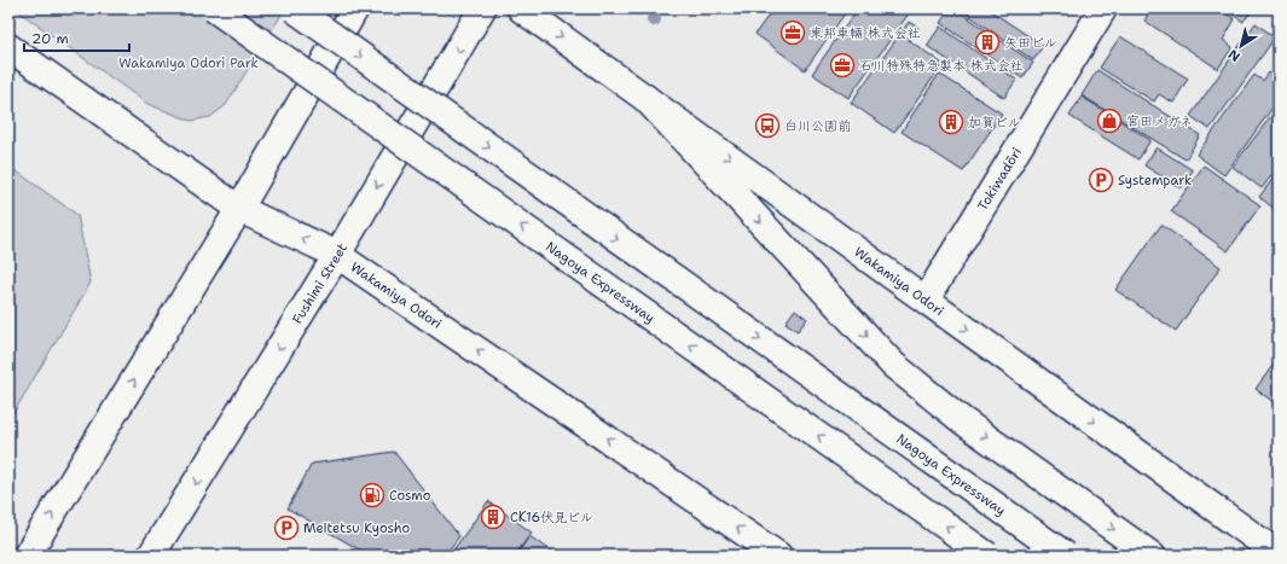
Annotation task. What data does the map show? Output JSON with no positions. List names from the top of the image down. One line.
{"streets":{"main road":["Tokiwadōri","Wakamiya Odori","Nagoya Expressway","Fushimi Street"]},"crossings":[["Tokiwadōri","Wakamiya Odori"],["Wakamiya Odori","Fushimi Street"]],"parks":["Wakamiya Odori Park"],"places":{"office":["東邦車輛 株式会社","石川特殊特急製本 株式会社"],"building":["矢田ビル","加賀ビル","CK16伏見ビル"],"shop":["宮田メガネ"],"bus stop":["白川公園前"],"parking":["Systempark","Meitetsu Kyosho"],"fuel station":["Cosmo"]},"scale_bar":"20 m","north":"bottom left"}
